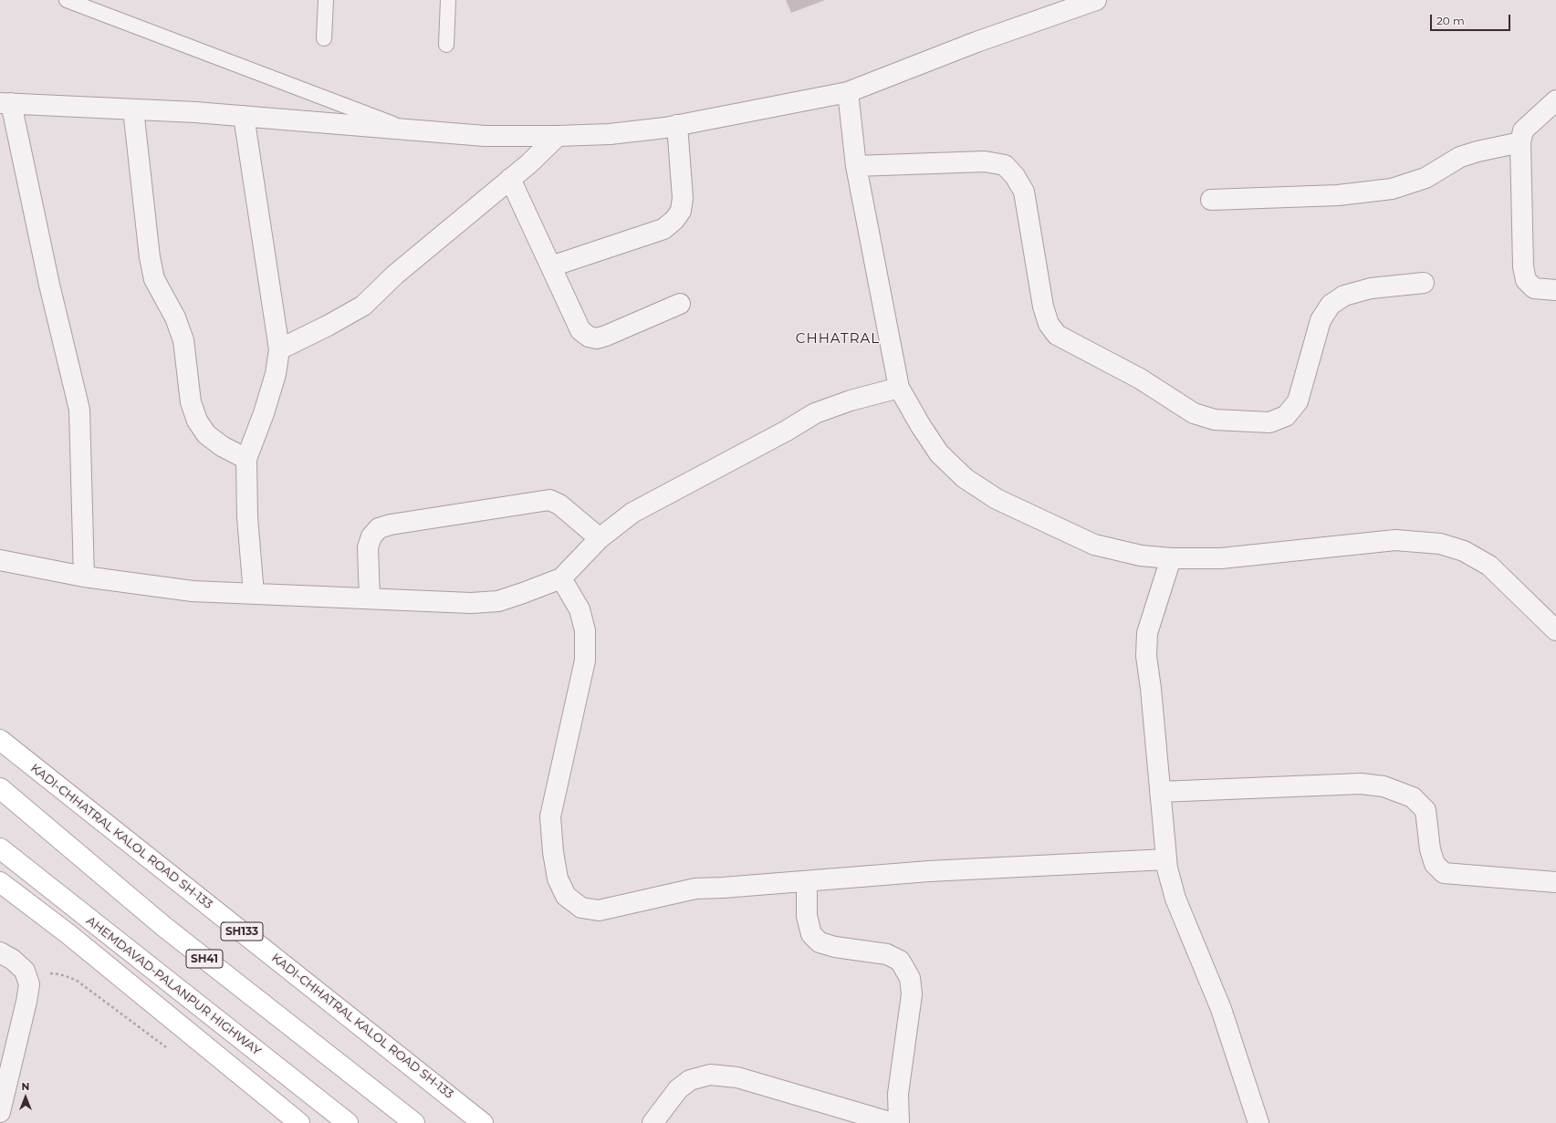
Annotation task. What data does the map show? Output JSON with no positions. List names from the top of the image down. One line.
{"streets":{"main road":["KADI-CHHATRAL KALOL ROAD SH-133","SH133","SH41","AHEMDAVAD-PALANPUR HIGHWAY"]},"districts":["CHHATRAL"],"scale_bar":"20 m","north":"top"}
